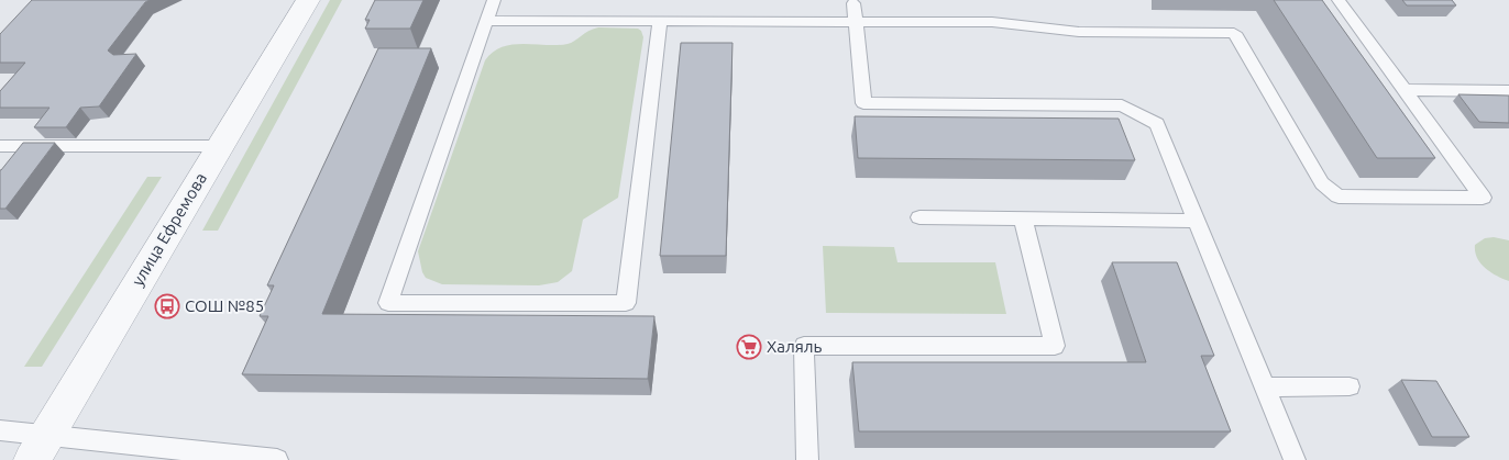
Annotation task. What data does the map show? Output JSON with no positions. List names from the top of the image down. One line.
{"streets":{"street":["улица Ефремова"]},"places":{"bus stop":["СОШ №85"],"supermarket":["Халяль"]}}
